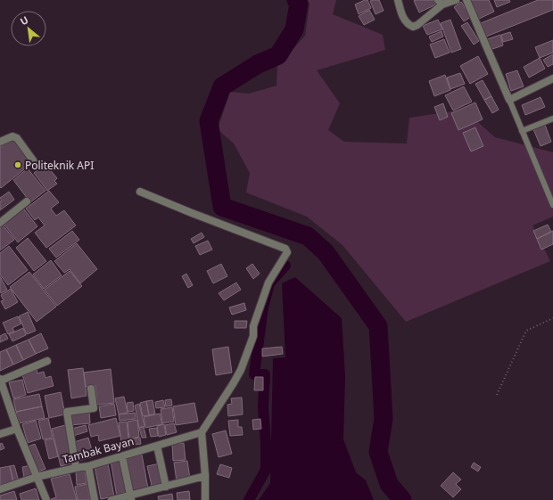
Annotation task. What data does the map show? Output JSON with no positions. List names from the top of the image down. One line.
{"streets":{"street":["Tambak Bayan"]},"places":["Politeknik API"],"north":"top left"}
